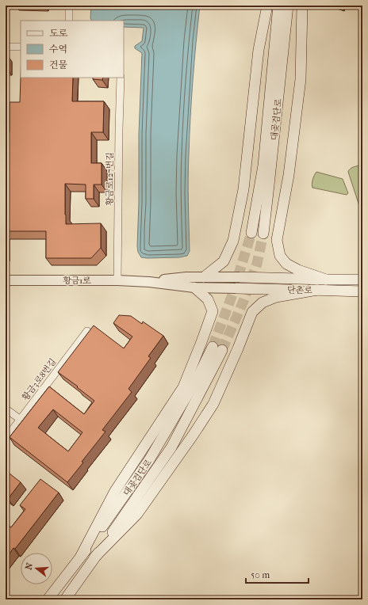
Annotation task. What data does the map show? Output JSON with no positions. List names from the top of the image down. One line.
{"streets":{"main road":["대곶검단로","단촌로"],"street":["황금로127번길","황금1로","황금3로8번길"]},"crossings":[["황금로127번길","황금1로"],["황금1로","단촌로"]],"legend":["도로","수역","건물"],"scale_bar":"50 m","north":"left"}
